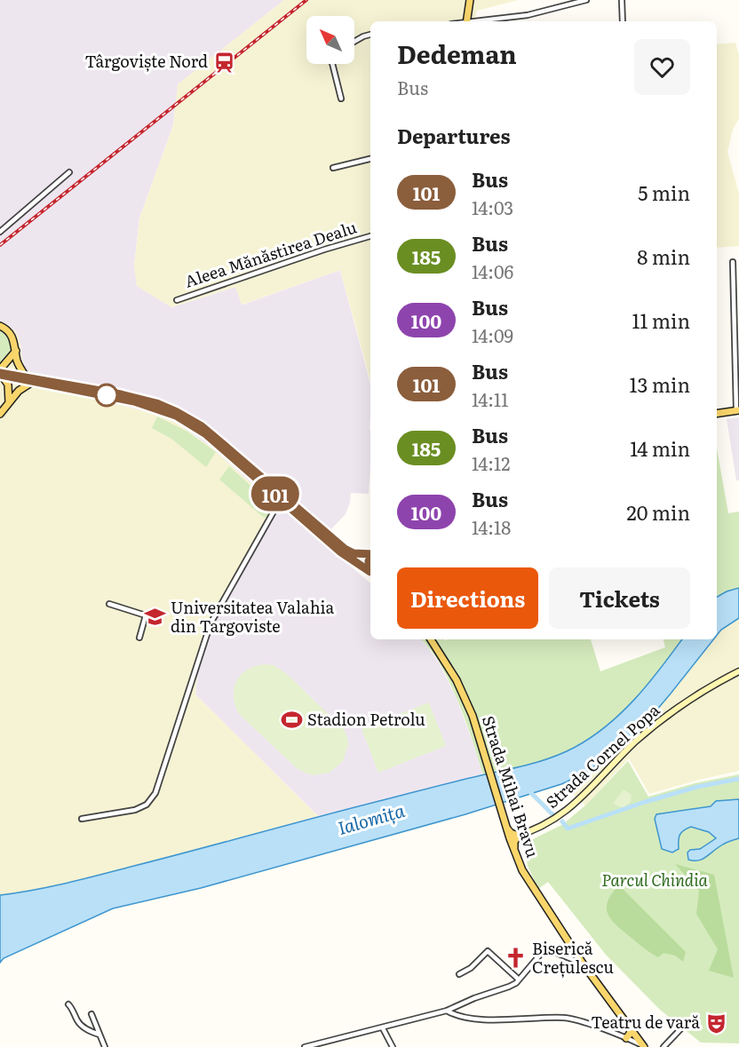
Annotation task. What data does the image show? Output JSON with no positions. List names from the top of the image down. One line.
{"streets":{"main road":["Strada Cornel Popa","Strada Mihai Bravu"],"street":["Aleea Mănăstirea Dealu"]},"crossings":[["Strada Cornel Popa","Strada Mihai Bravu"]],"water":["Ialomița"],"parks":["Parcul Chindia"],"places":{"station":["Târgoviște Nord"],"school or university":["Universitatea Valahia din Targoviste"],"sports":["Stadion Petrolu"],"church":["Biserică Crețulescu"],"theatre":["Teatru de vară"]},"lines":["bus line 101"],"north":"top left","page":{"on_map":"101","heading":[["Dedeman","Bus"],"Departures"],"list":[{"mark":"101","name":"Bus","note":"14:03","value":"5 min"},{"mark":"185","name":"Bus","note":"14:06","value":"8 min"},{"mark":"100","name":"Bus","note":"14:09","value":"11 min"},{"mark":"101","name":"Bus","note":"14:11","value":"13 min"},{"mark":"185","name":"Bus","note":"14:12","value":"14 min"},{"mark":"100","name":"Bus","note":"14:18","value":"20 min"}],"buttons":["Directions","Tickets"]}}
